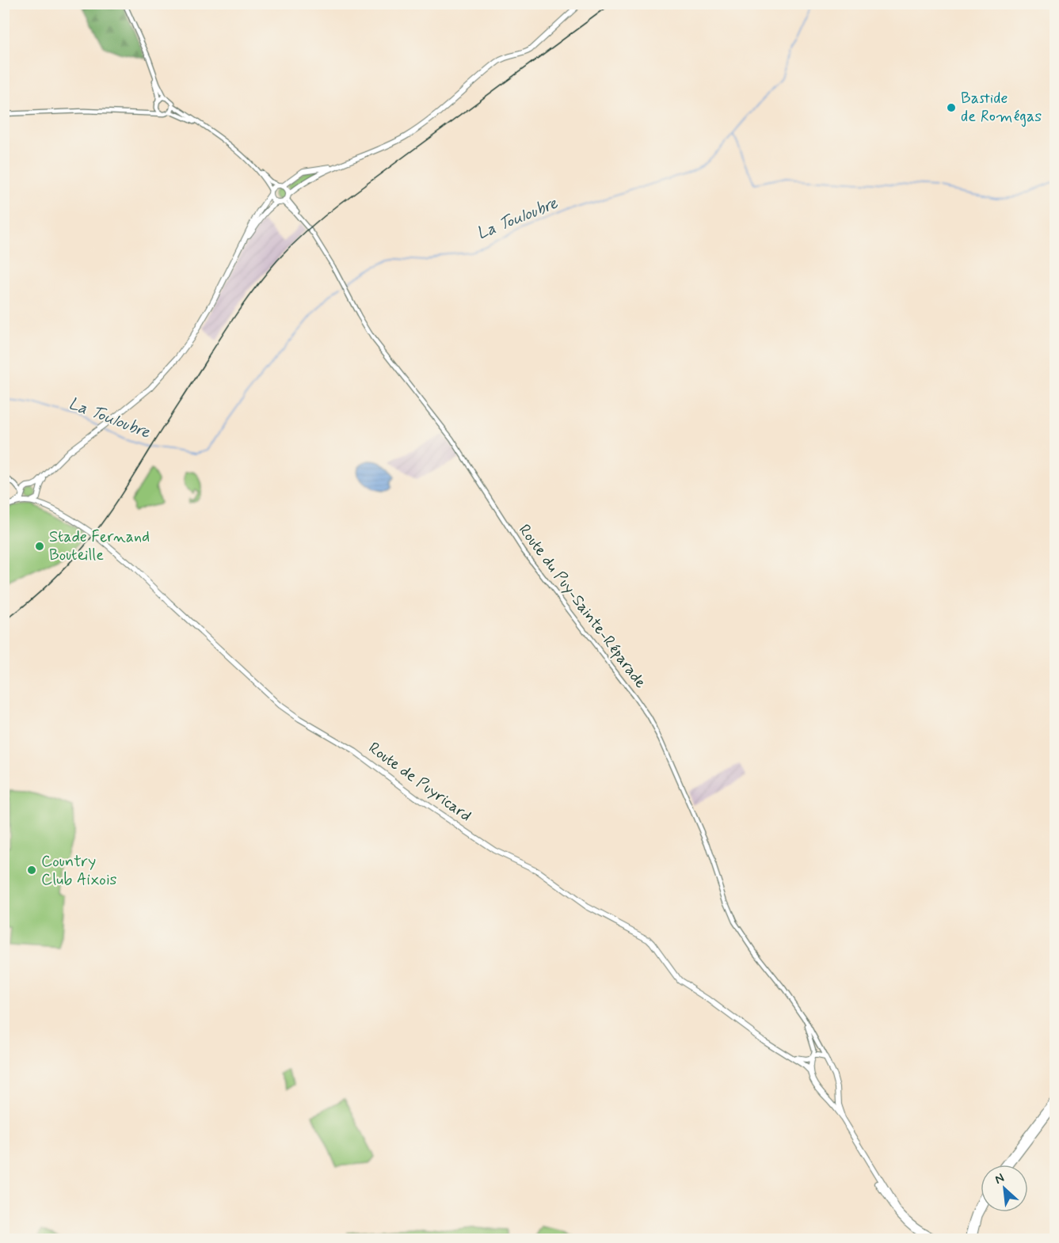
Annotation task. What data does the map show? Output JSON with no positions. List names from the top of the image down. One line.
{"streets":{"main road":["Route de Puyricard"],"street":["Route du Puy-Sainte-Réparade"]},"crossings":[["Route du Puy-Sainte-Réparade","Route de Puyricard"]],"water":["La Touloubre"],"places":["Bastide de Romégas","Stade Fernand Bouteille","Country Club Aixois"],"north":"top left"}
